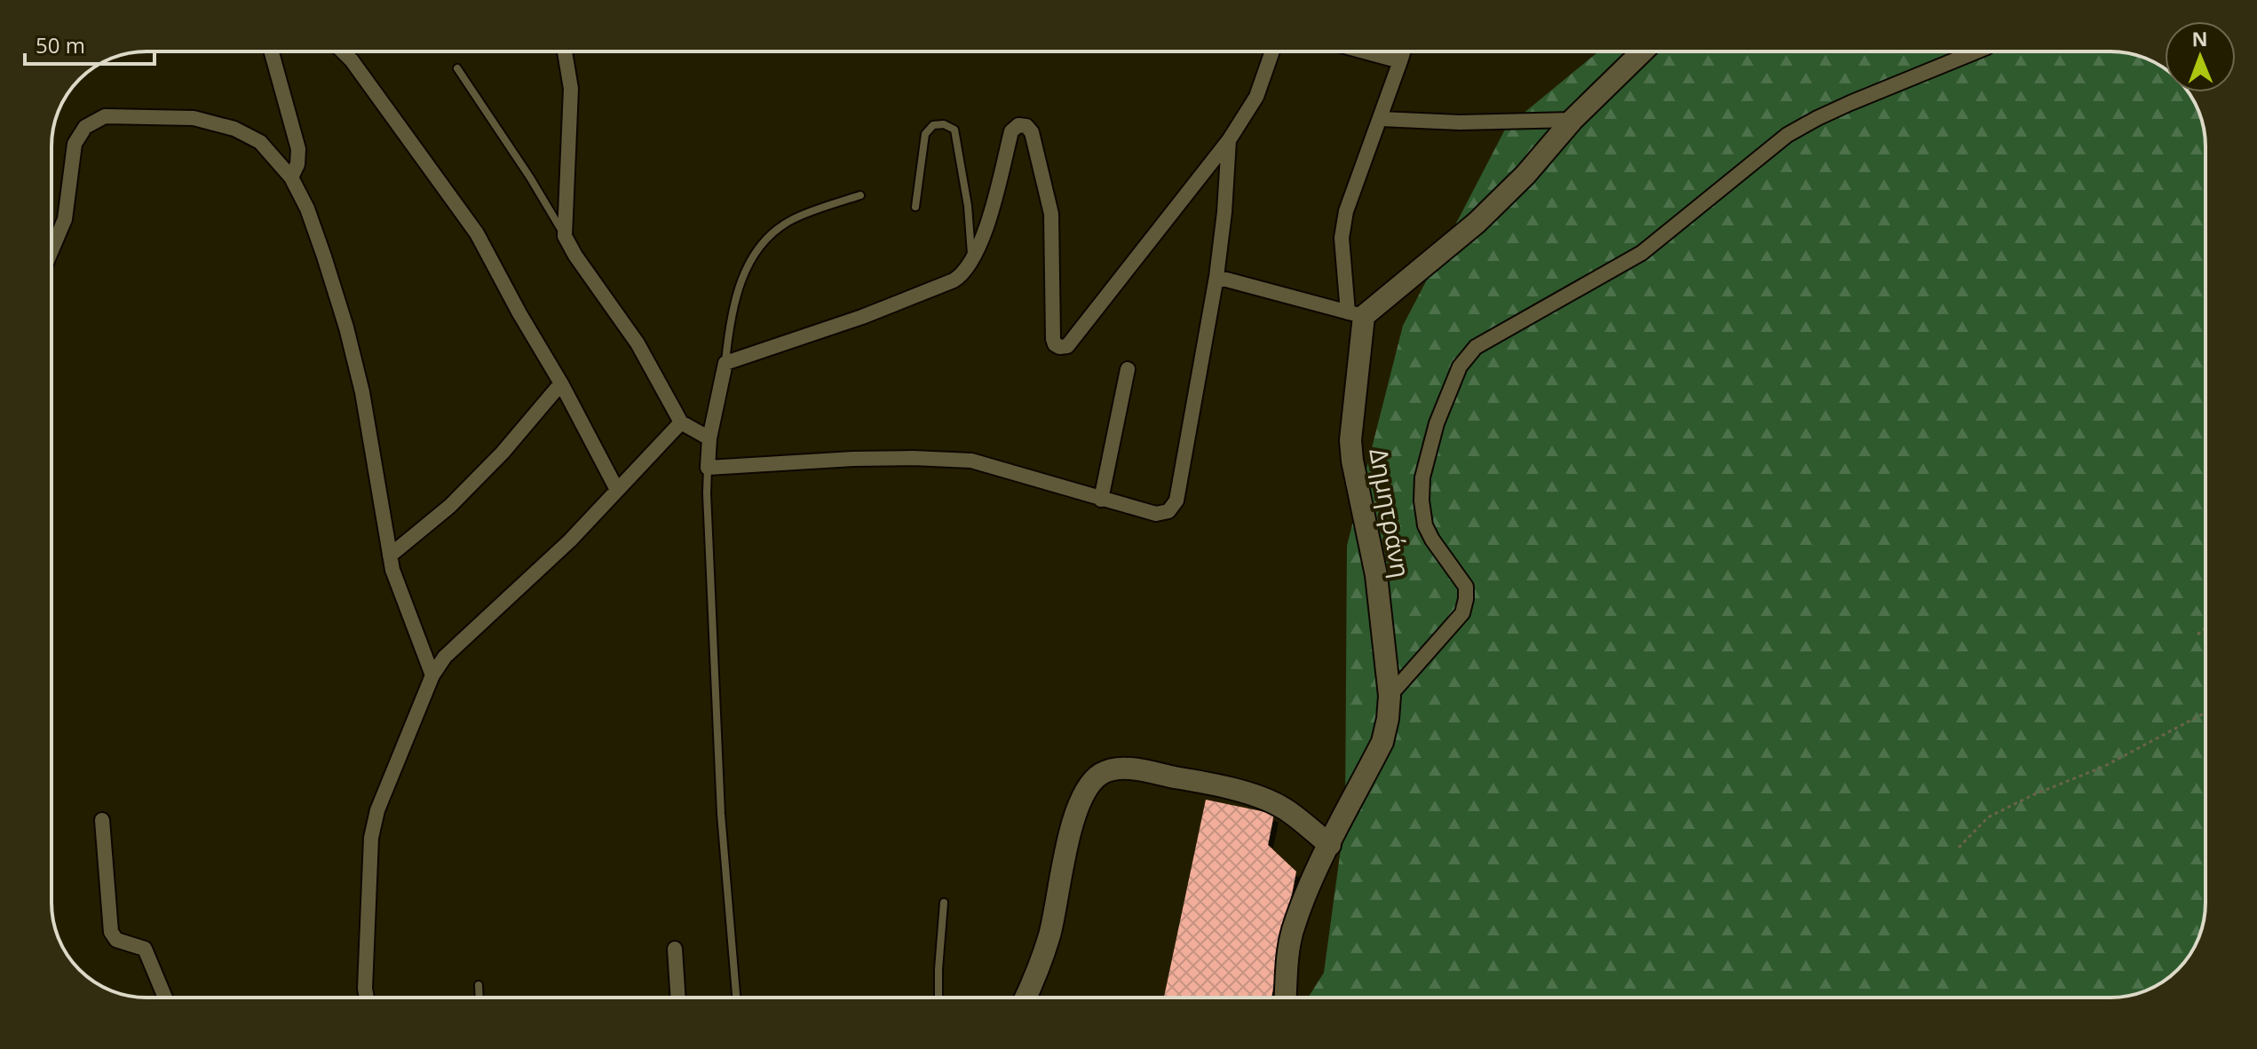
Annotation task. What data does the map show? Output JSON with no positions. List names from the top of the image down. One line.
{"streets":{"street":["Δημητράνη"]},"scale_bar":"50 m","north":"top"}
